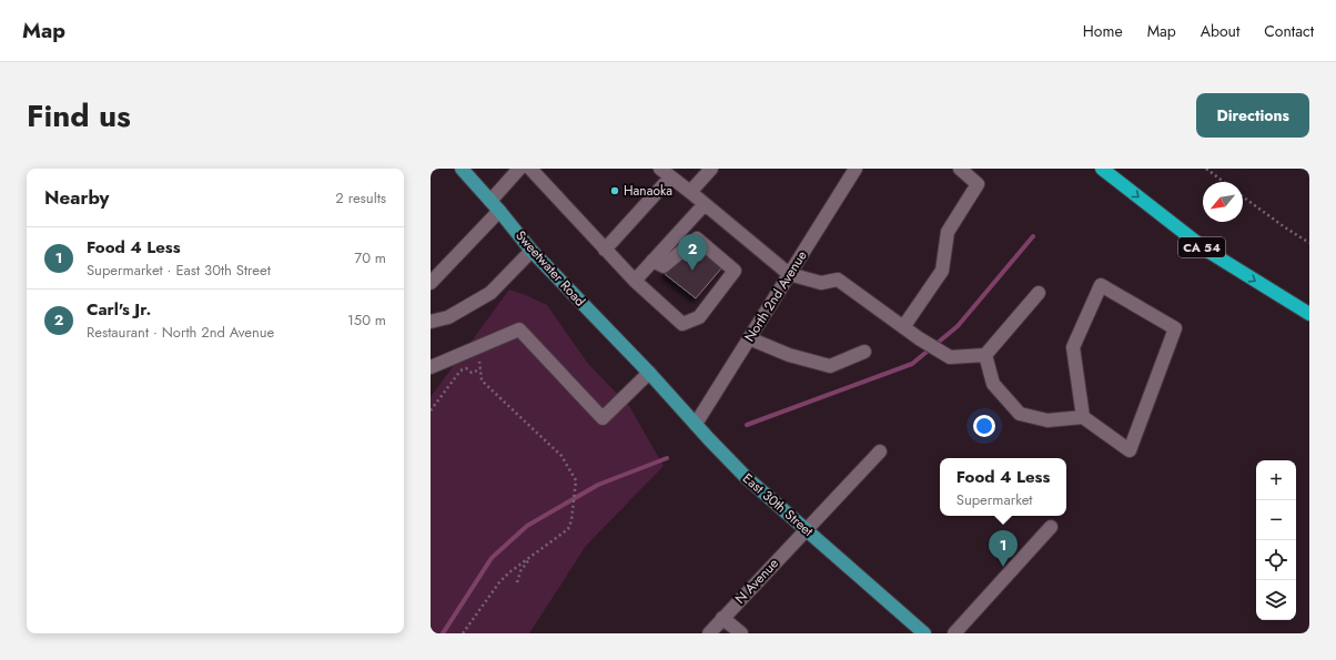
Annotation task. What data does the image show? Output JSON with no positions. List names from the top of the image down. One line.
{"streets":{"highway":["CA 54"],"main road":["Sweetwater Road","East 30th Street"],"street":["North 2nd Avenue","N Avenue"]},"crossings":[["Sweetwater Road","East 30th Street"],["North 2nd Avenue","East 30th Street"],["East 30th Street","N Avenue"]],"places":["Hanaoka"],"north":"bottom left","page":{"header":"Map","nav":["Home","Map","About","Contact"],"title":"Find us","buttons":"Directions","heading":["Nearby","2 results"],"list":[{"mark":"1","name":"Food 4 Less","note":"Supermarket · East 30th Street","value":"70 m"},{"mark":"2","name":"Carl's Jr.","note":"Restaurant · North 2nd Avenue","value":"150 m"}],"pins":["2","1"],"popup":["Food 4 Less","Supermarket"],"map_buttons":["+","−"]}}
